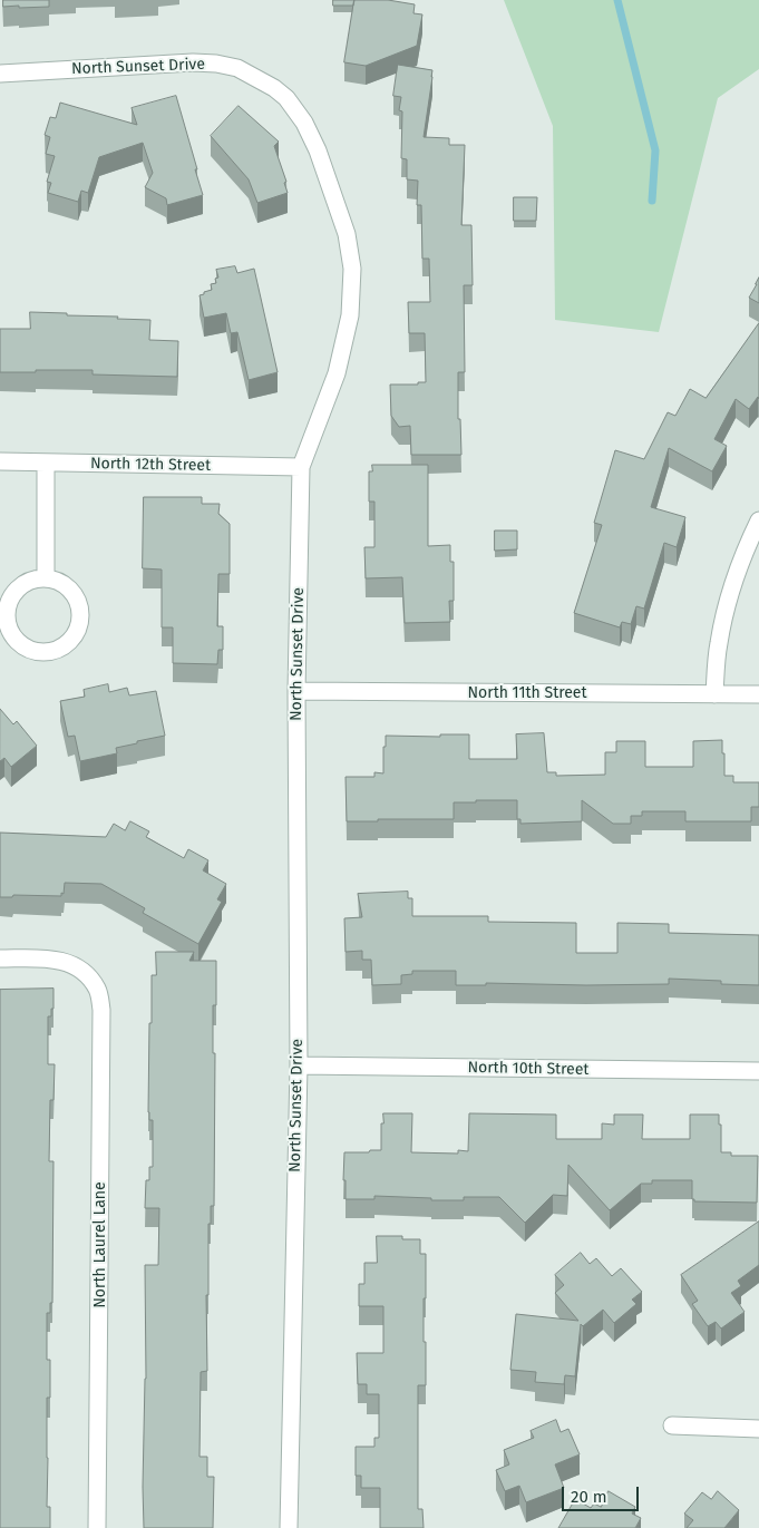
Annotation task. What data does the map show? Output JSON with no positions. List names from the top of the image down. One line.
{"streets":{"street":["North Sunset Drive","North 12th Street","North 11th Street","North 10th Street","North Laurel Lane"]},"crossings":[["North Sunset Drive","North 12th Street"],["North Sunset Drive","North 11th Street"],["North Sunset Drive","North 10th Street"]],"scale_bar":"20 m"}
